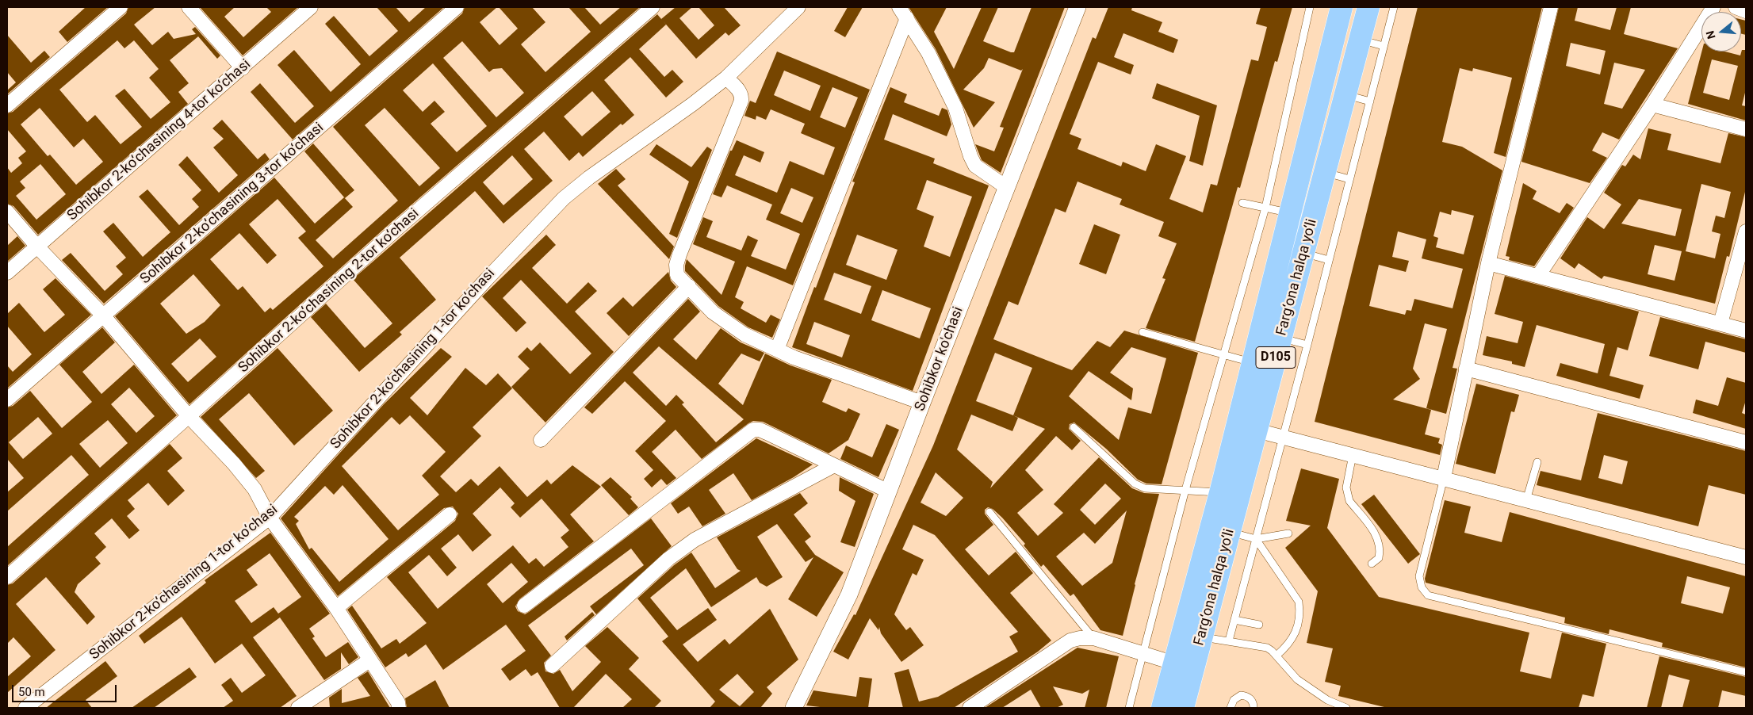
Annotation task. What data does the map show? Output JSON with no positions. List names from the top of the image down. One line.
{"streets":{"highway":["Farg‘ona halqa yo‘li","D105"],"street":["Sohibkor 2-ko‘chasining 4-tor ko‘chasi","Sohibkor 2-ko‘chasining 3-tor ko‘chasi","Sohibkor 2-ko‘chasining 2-tor ko‘chasi","Sohibkor 2-ko‘chasining 1-tor ko‘chasi","Sohibkor ko'chasi"]},"scale_bar":"50 m","north":"left"}
